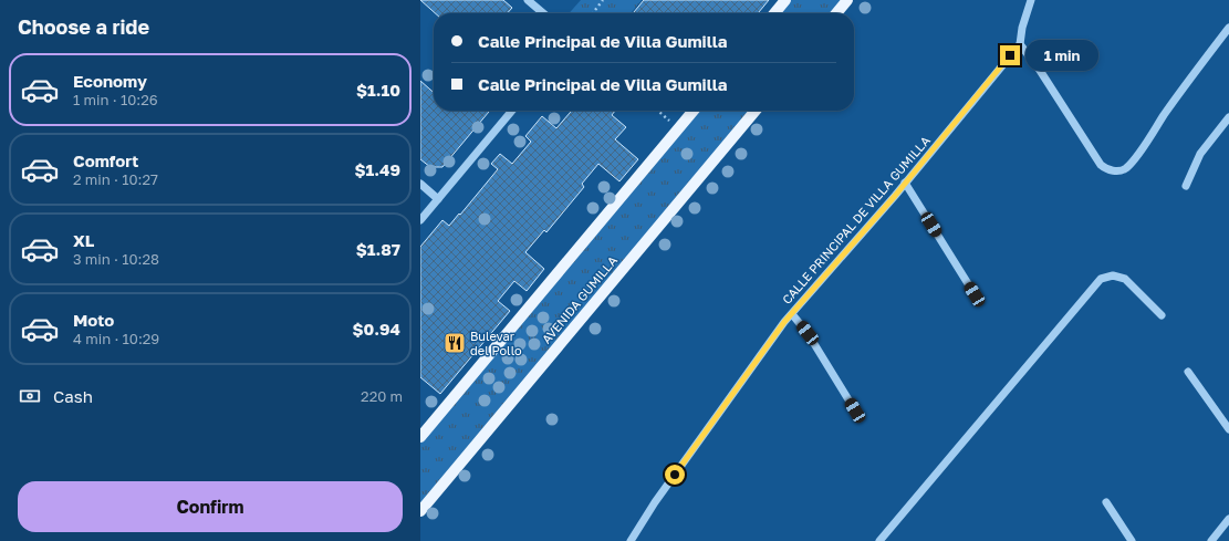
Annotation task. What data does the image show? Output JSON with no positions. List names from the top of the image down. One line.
{"streets":{"main road":["AVENIDA GUMILLA"],"street":["CALLE PRINCIPAL DE VILLA GUMILLA"]},"places":{"restaurant":["Bulevar del Pollo"]},"page":{"heading":"Choose a ride","banner":["Calle Principal de Villa Gumilla","Calle Principal de Villa Gumilla"],"bubble":"1 min","list":[{"name":"Economy","note":"1 min · 10:26","value":"$1.10"},{"name":"Comfort","note":"2 min · 10:27","value":"$1.49"},{"name":"XL","note":"3 min · 10:28","value":"$1.87"},{"name":"Moto","note":"4 min · 10:29","value":"$0.94"}],"pay":["Cash","220 m"],"buttons":"Confirm"}}
